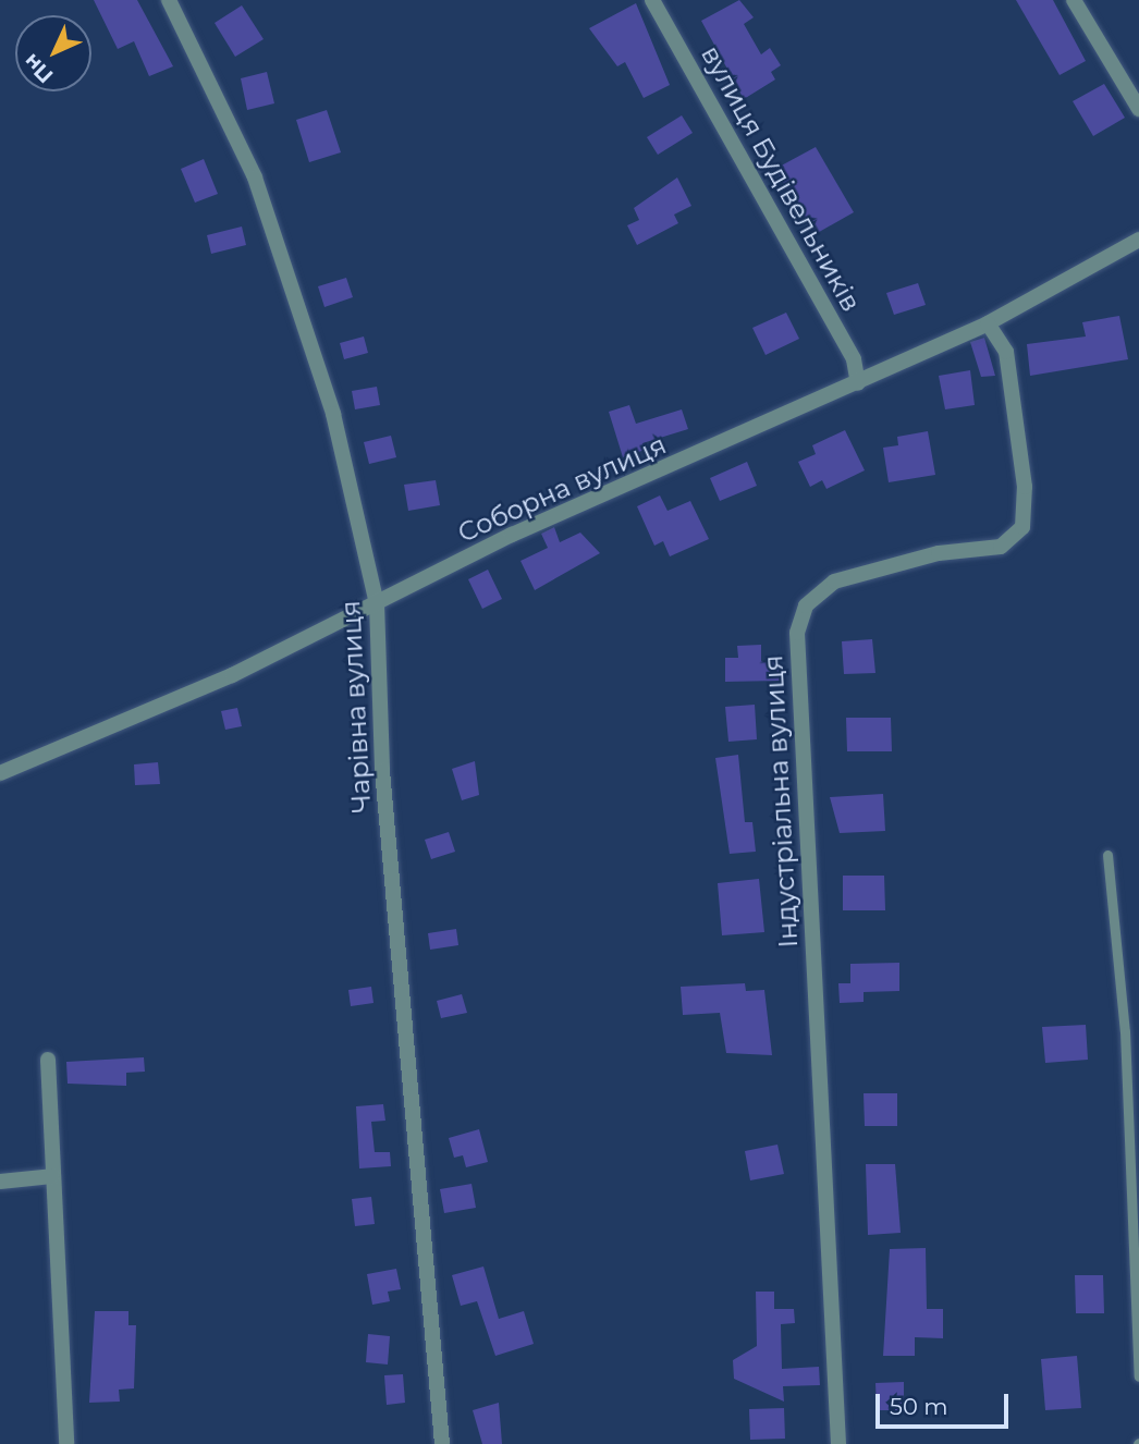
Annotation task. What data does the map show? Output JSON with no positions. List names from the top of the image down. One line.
{"streets":{"street":["вулиця Будівельників","Соборна вулиця","Чарівна вулиця","Індустріальна вулиця"]},"crossings":[["вулиця Будівельників","Соборна вулиця"],["Соборна вулиця","Чарівна вулиця"],["Соборна вулиця","Індустріальна вулиця"]],"scale_bar":"50 m","north":"bottom left"}
